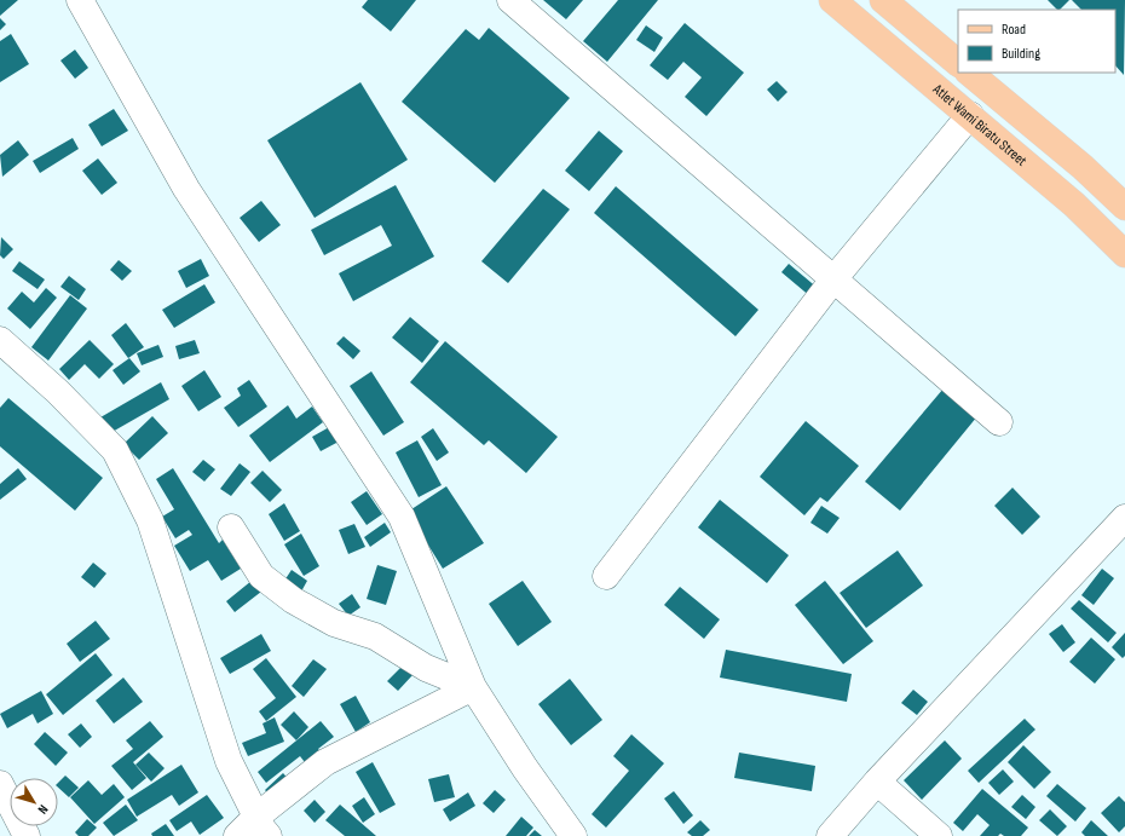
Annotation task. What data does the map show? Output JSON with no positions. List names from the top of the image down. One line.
{"streets":{"main road":["Atlet Wami Biratu Street"]},"legend":["Road","Building"],"north":"bottom right"}
